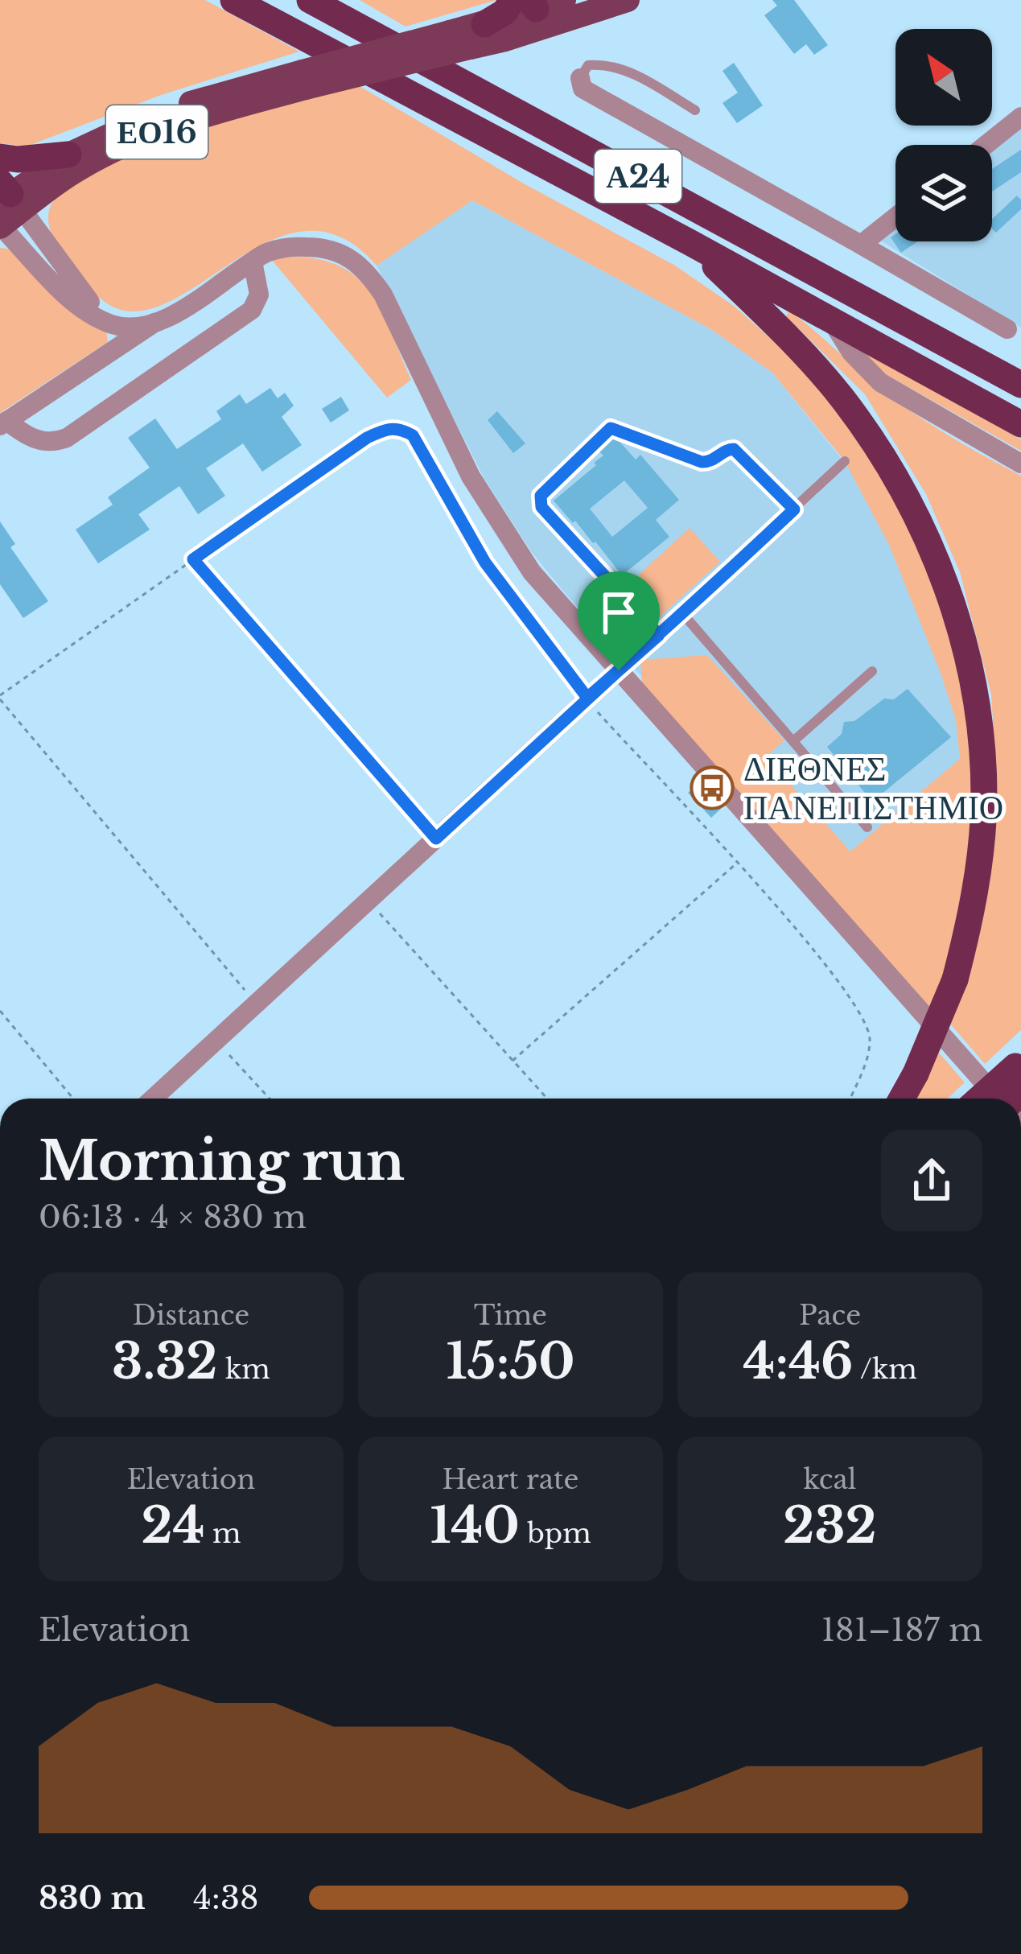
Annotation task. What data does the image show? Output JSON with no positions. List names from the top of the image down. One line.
{"streets":{"highway":["Α24"],"main road":["ΕΟ16"]},"places":{"bus stop":["ΔΙΕΘΝΕΣ ΠΑΝΕΠΙΣΤΗΜΙΟ"]},"north":"top left","page":{"heading":["Morning run","06:13 · 4 × 830 m"],"stats":[["Distance","3.32 km"],["Time","15:50"],["Pace","4:46 /km"],["Elevation","24 m"],["Heart rate","140 bpm"],["kcal","232"]],"chart":["Elevation","181–187 m"],"list":[{"name":"830 m","note":"4:38"}]}}
